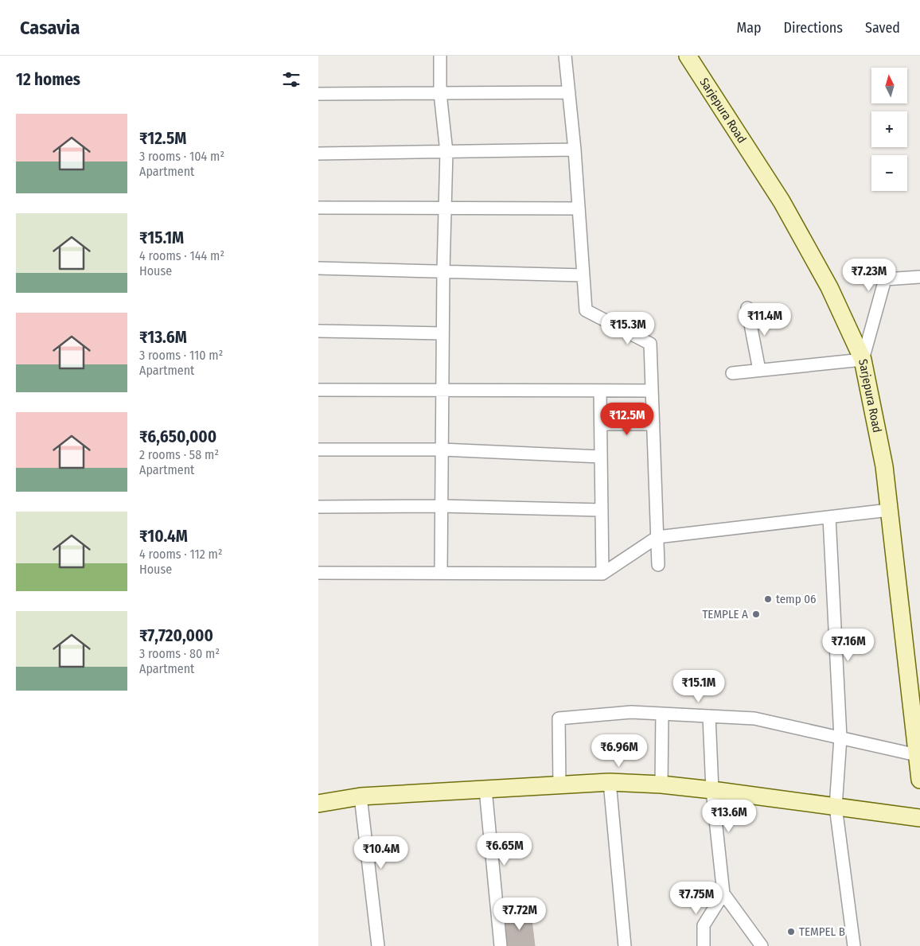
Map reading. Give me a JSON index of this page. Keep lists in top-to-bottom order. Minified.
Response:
{"streets":{"street":["Sarjepura Road"]},"places":["temp 06","TEMPLE A","TEMPEL B"],"north":"top","page":{"header":"Casavia","nav":["Map","Directions","Saved"],"heading":"12 homes","map_buttons":["+","−"],"list":[{"name":"₹12.5M","note":"3 rooms · 104 m² · Apartment"},{"name":"₹15.1M","note":"4 rooms · 144 m² · House"},{"name":"₹13.6M","note":"3 rooms · 110 m² · Apartment"},{"name":"₹6,650,000","note":"2 rooms · 58 m² · Apartment"},{"name":"₹10.4M","note":"4 rooms · 112 m² · House"},{"name":"₹7,720,000","note":"3 rooms · 80 m² · Apartment"}],"price":["₹7.23M","₹11.4M","₹15.3M","₹12.5M","₹7.16M","₹15.1M","₹6.96M","₹13.6M","₹6.65M","₹10.4M","₹7.75M","₹7.72M"]}}
